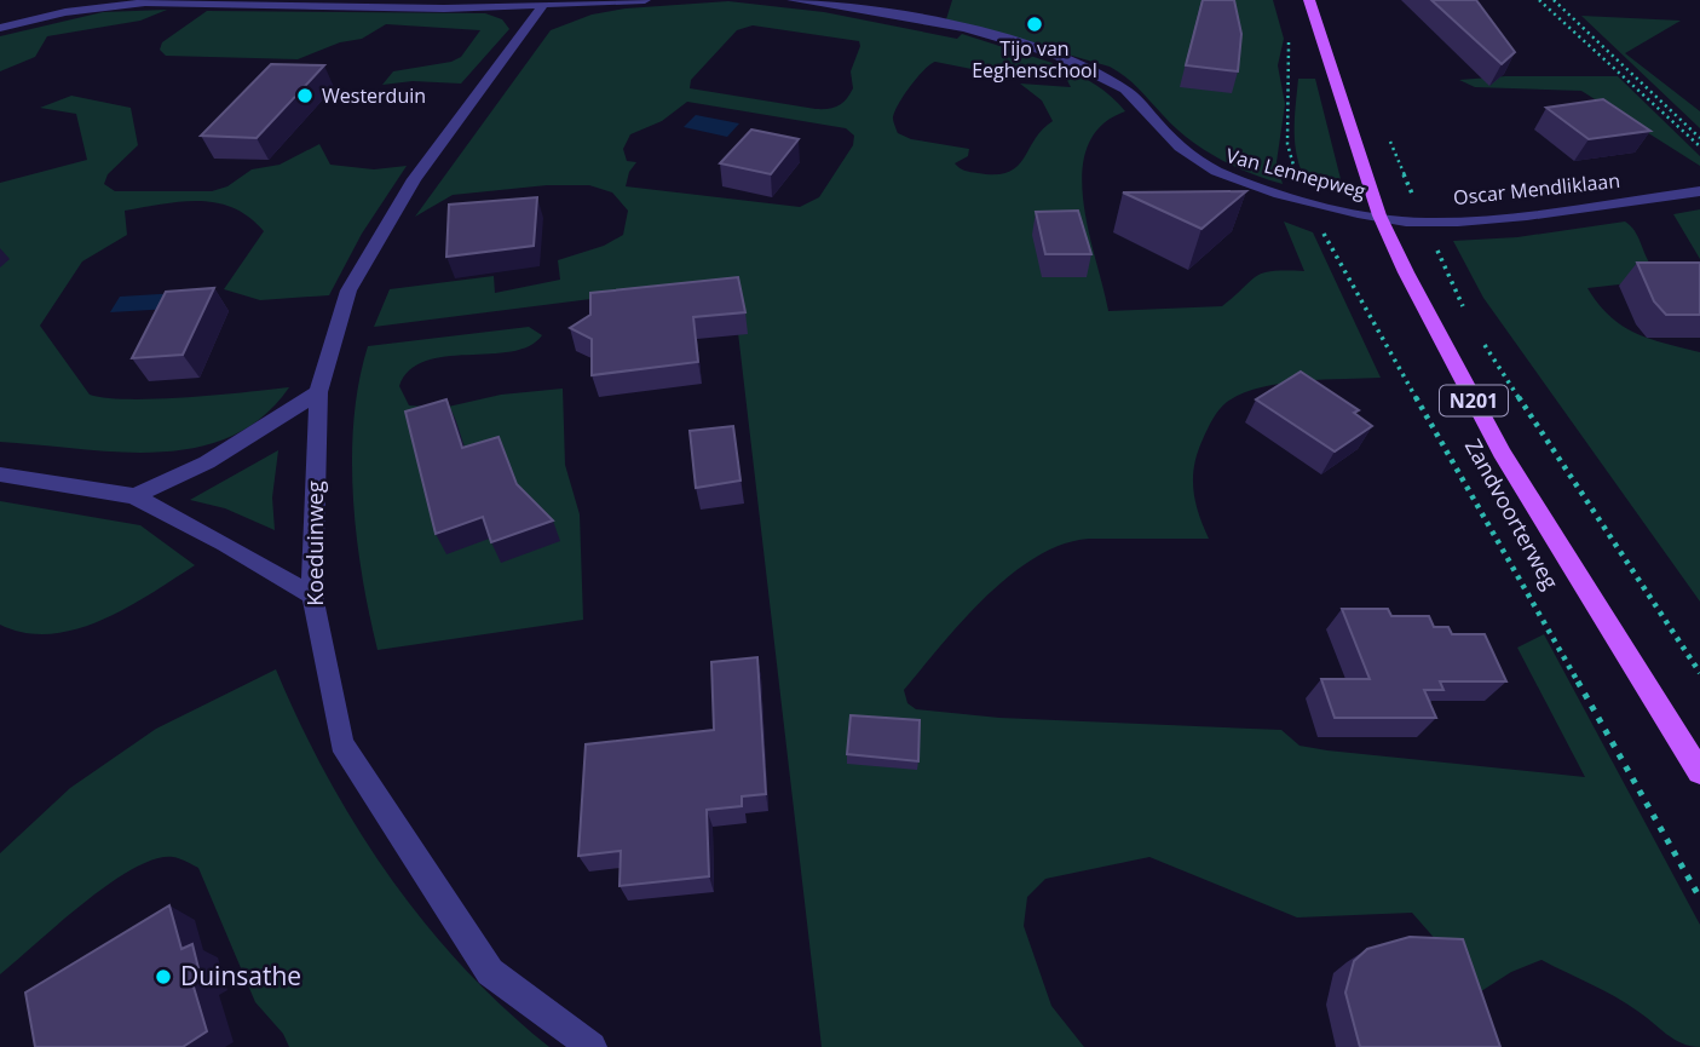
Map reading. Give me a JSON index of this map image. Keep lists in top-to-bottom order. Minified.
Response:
{"streets":{"main road":["N201","Zandvoorterweg"],"street":["Van Lennepweg","Oscar Mendliklaan","Koeduinweg"]},"crossings":[["Van Lennepweg","Oscar Mendliklaan"],["Van Lennepweg","Zandvoorterweg"],["Oscar Mendliklaan","Zandvoorterweg"]],"places":["Tijo van Eeghenschool","Westerduin","Duinsathe"]}
